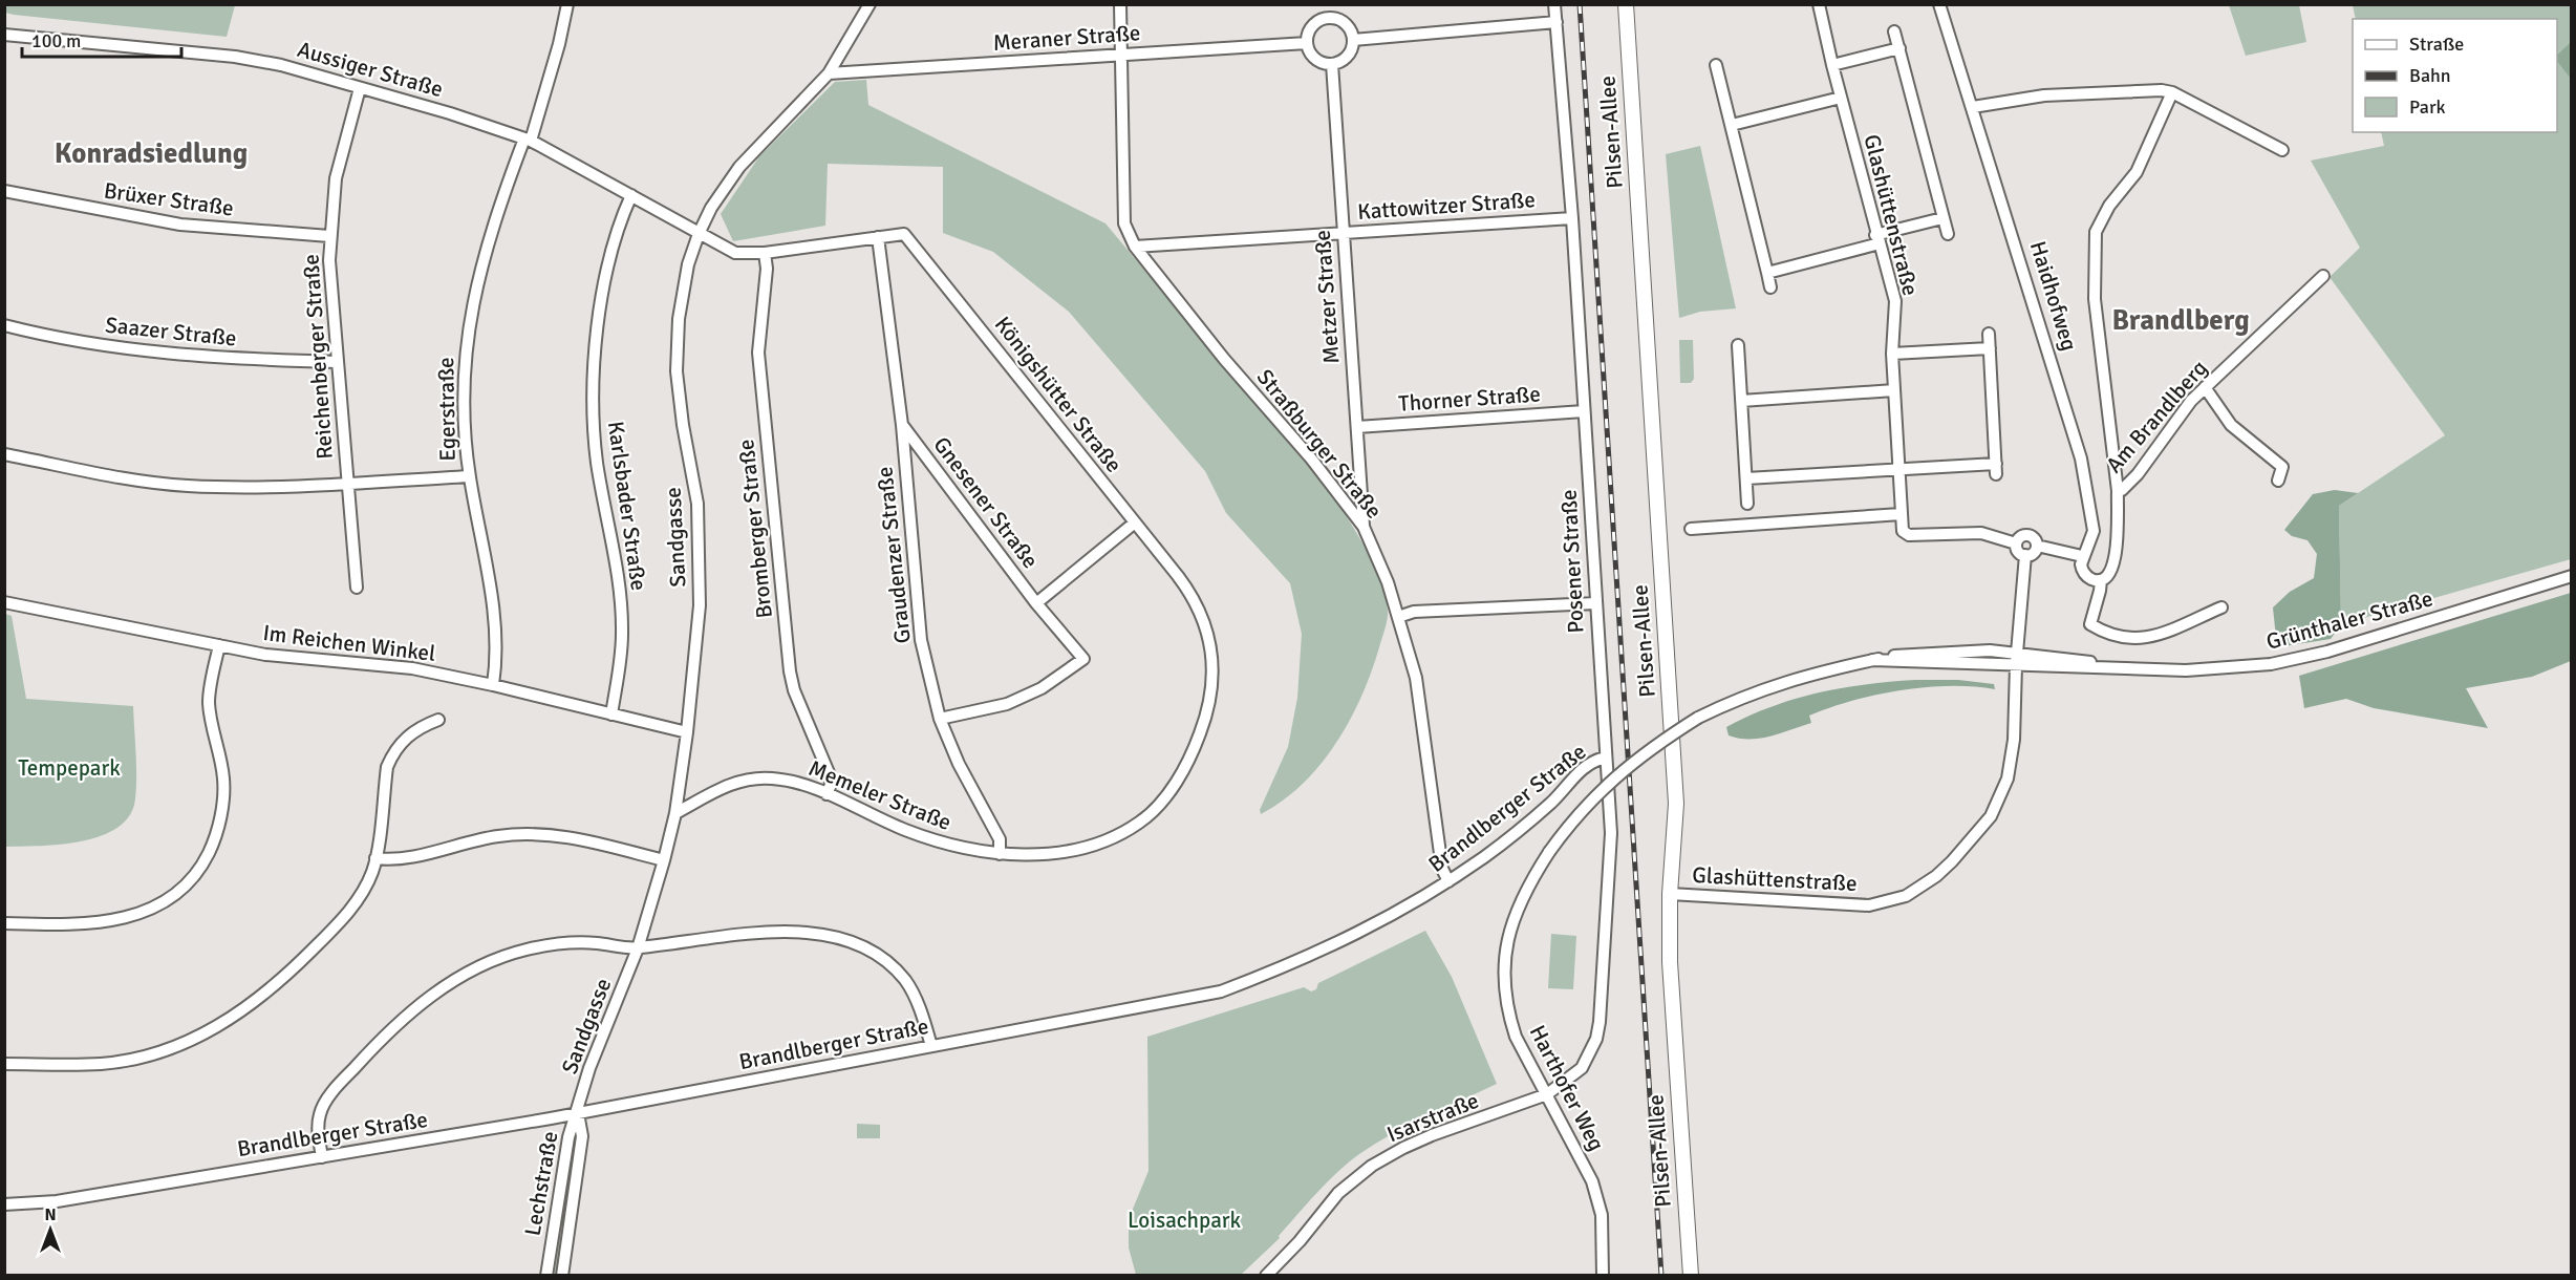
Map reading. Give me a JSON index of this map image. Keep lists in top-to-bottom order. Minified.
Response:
{"streets":{"main road":["Pilsen-Allee"],"street":["Meraner Straße","Aussiger Straße","Brüxer Straße","Kattowitzer Straße","Glashüttenstraße","Haidhofweg","Metzer Straße","Saazer Straße","Reichenberger Straße","Königshütter Straße","Thorner Straße","Egerstraße","Am Brandlberg","Straßburger Straße","Gnesener Straße","Karlsbader Straße","Bromberger Straße","Sandgasse","Graudenzer Straße","Posener Straße","Grünthaler Straße","Im Reichen Winkel","Memeler Straße","Brandlberger Straße","Harthofer Weg","Isarstraße","Lechstraße"]},"crossings":[["Meraner Straße","Metzer Straße"],["Meraner Straße","Straßburger Straße"],["Meraner Straße","Sandgasse"],["Aussiger Straße","Reichenberger Straße"],["Aussiger Straße","Königshütter Straße"],["Aussiger Straße","Egerstraße"],["Aussiger Straße","Karlsbader Straße"],["Aussiger Straße","Bromberger Straße"],["Aussiger Straße","Sandgasse"],["Aussiger Straße","Graudenzer Straße"],["Pilsen-Allee","Glashüttenstraße"],["Brüxer Straße","Reichenberger Straße"],["Kattowitzer Straße","Metzer Straße"],["Kattowitzer Straße","Straßburger Straße"],["Kattowitzer Straße","Posener Straße"],["Glashüttenstraße","Grünthaler Straße"],["Metzer Straße","Thorner Straße"],["Metzer Straße","Straßburger Straße"],["Saazer Straße","Reichenberger Straße"],["Königshütter Straße","Memeler Straße"],["Thorner Straße","Posener Straße"],["Egerstraße","Im Reichen Winkel"],["Straßburger Straße","Brandlberger Straße"],["Gnesener Straße","Graudenzer Straße"],["Karlsbader Straße","Im Reichen Winkel"],["Bromberger Straße","Memeler Straße"],["Sandgasse","Im Reichen Winkel"],["Sandgasse","Memeler Straße"],["Sandgasse","Brandlberger Straße"],["Sandgasse","Lechstraße"],["Graudenzer Straße","Memeler Straße"],["Posener Straße","Brandlberger Straße"],["Posener Straße","Harthofer Weg"],["Posener Straße","Isarstraße"],["Grünthaler Straße","Harthofer Weg"],["Brandlberger Straße","Lechstraße"],["Harthofer Weg","Isarstraße"]],"districts":["Konradsiedlung","Brandlberg"],"parks":["Tempepark","Loisachpark"],"legend":["Straße","Bahn","Park"],"scale_bar":"100 m","north":"top"}
